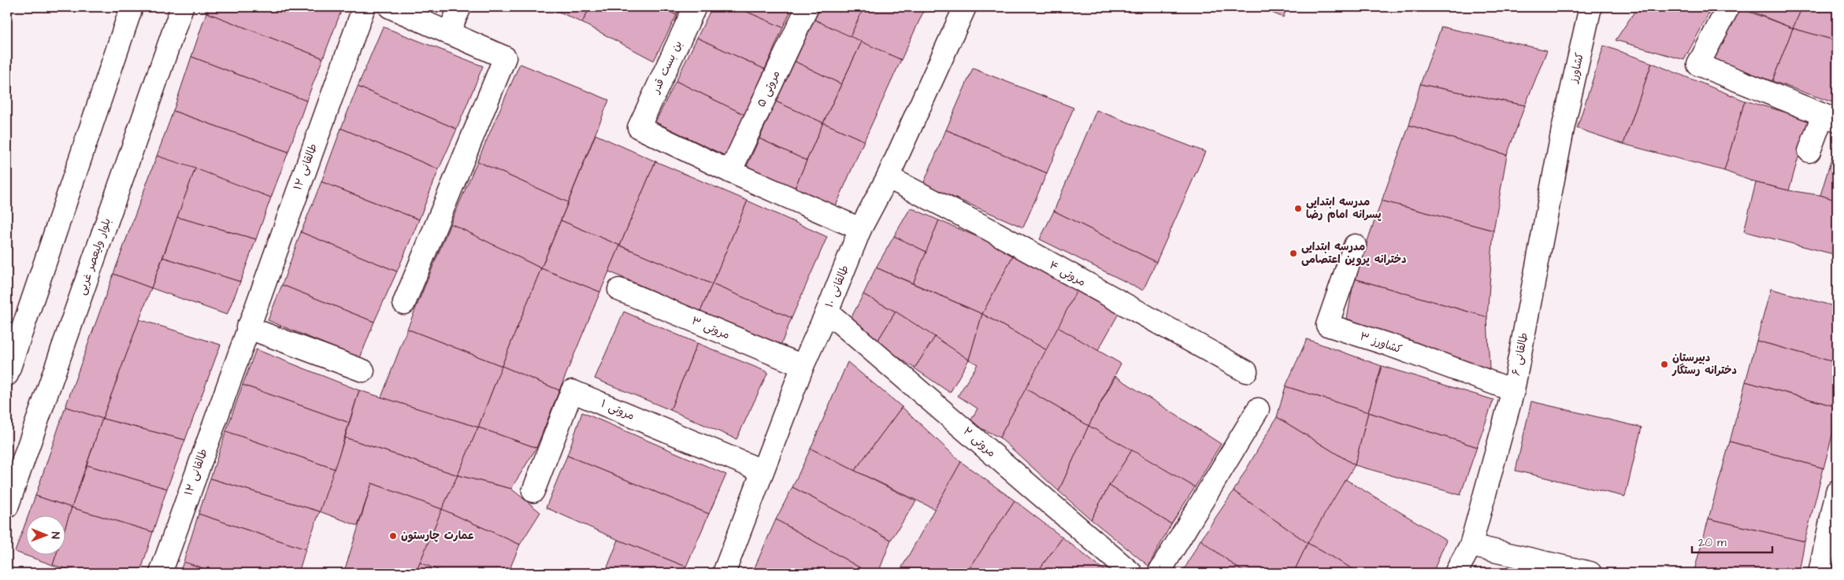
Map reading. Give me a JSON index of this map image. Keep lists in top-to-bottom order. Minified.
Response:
{"streets":{"street":["بن بست قدر","کشاورز","مروتی ۵","طالقانی ۱۲","بلوار ولیعصر غربی","مروتی ۴","طالقانی ۱۰","مروتی ۳","کشاورز ۳","طالقانی ۶","مروتی ۱","مروتی ۲"]},"crossings":[["بن بست قدر","مروتی ۵"],["کشاورز","طالقانی ۶"],["مروتی ۴","طالقانی ۱۰"],["طالقانی ۱۰","مروتی ۳"],["طالقانی ۱۰","مروتی ۱"],["طالقانی ۱۰","مروتی ۲"],["کشاورز ۳","طالقانی ۶"]],"places":["مدرسه ابتدایی پسرانه امام رضا","مدرسه ابتدایی دخترانه پروین اعتصامی","دبیرستان دخترانه رستگار","عمارت چارستون"],"scale_bar":"20 m","north":"right"}
